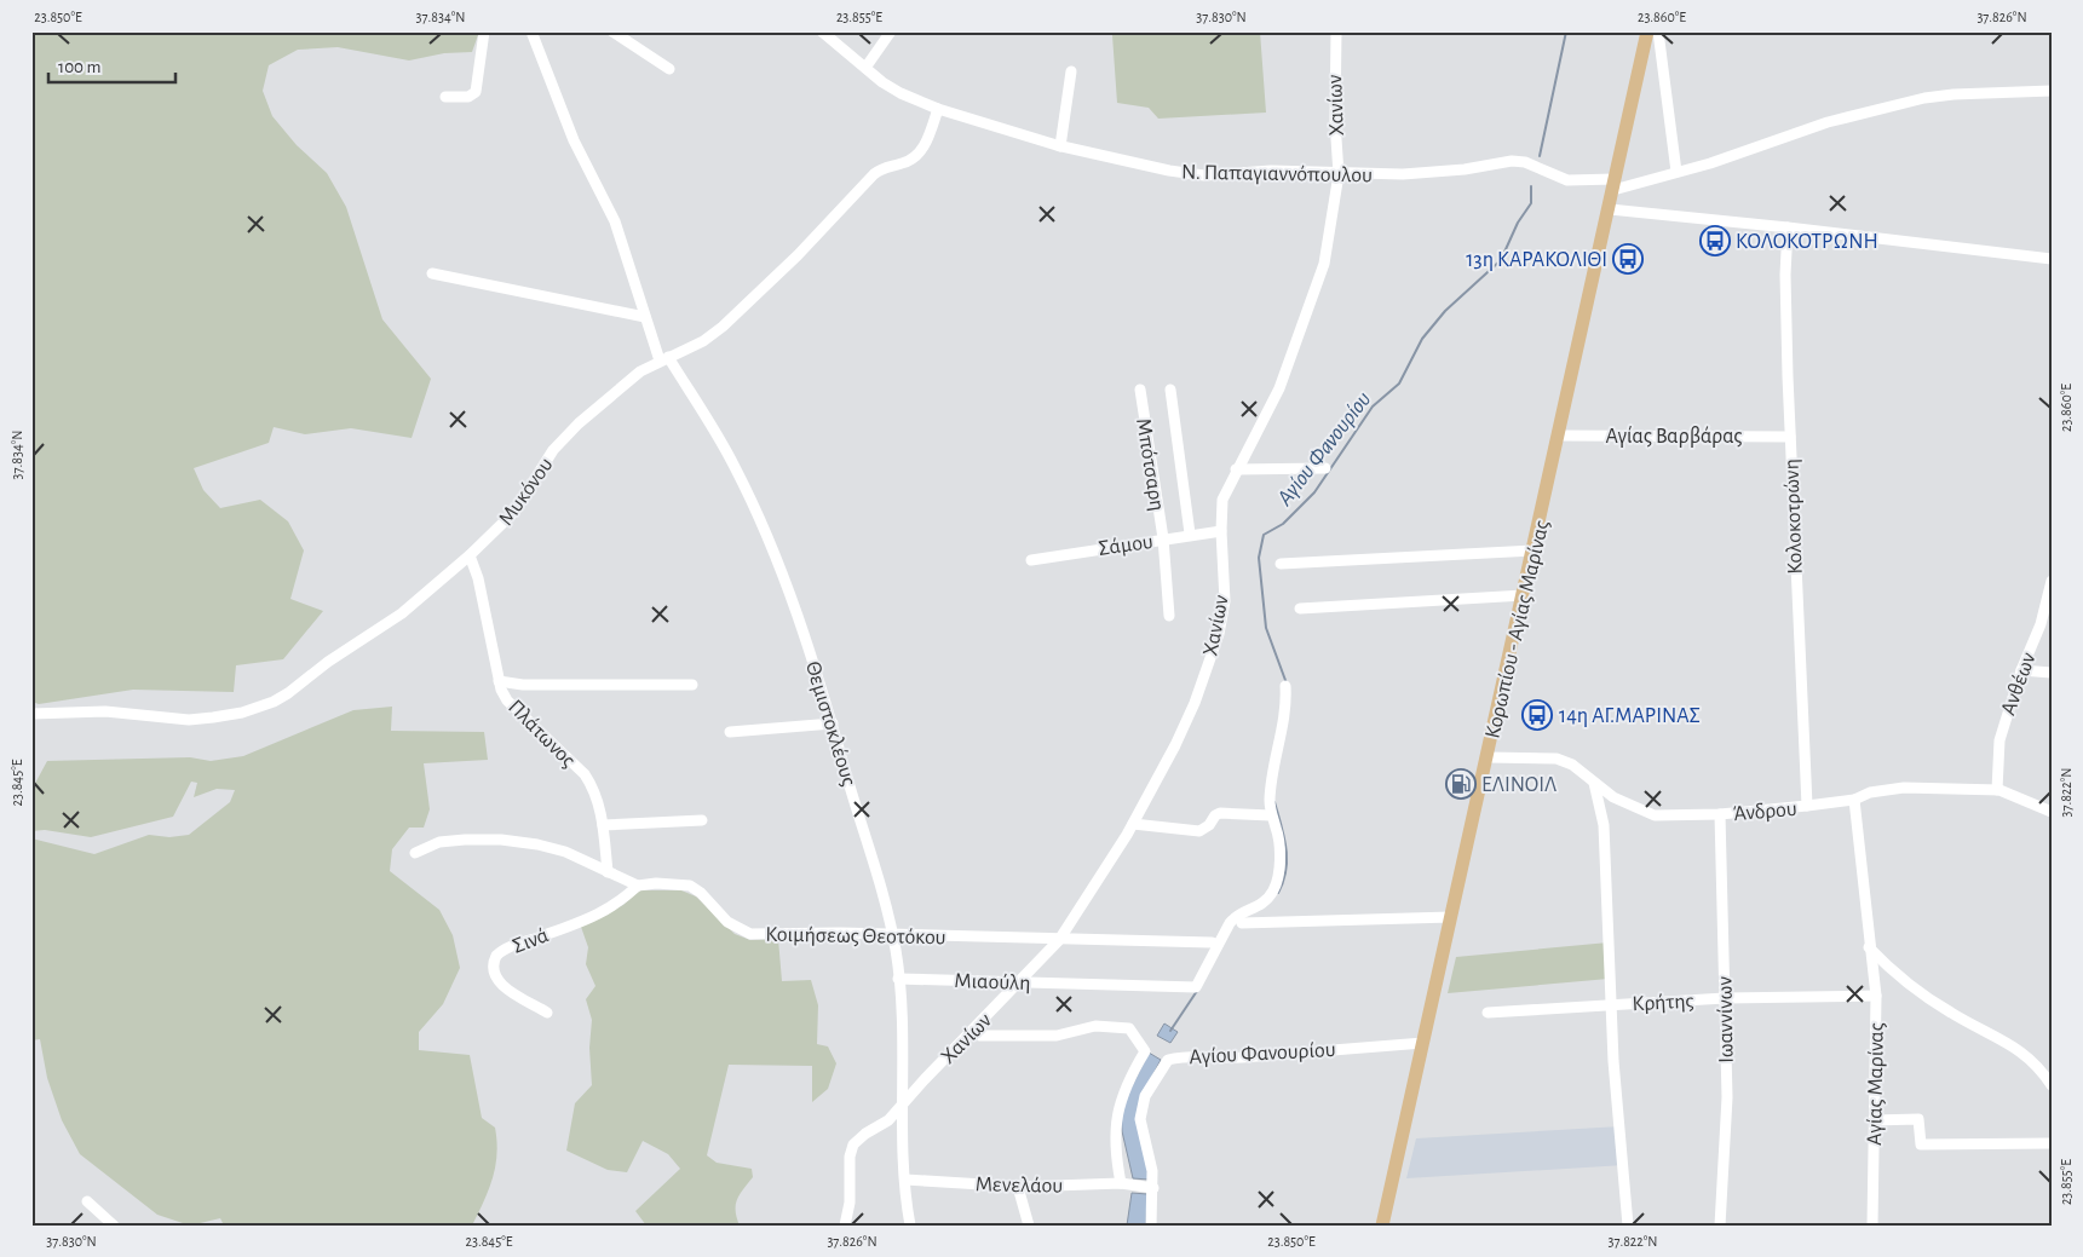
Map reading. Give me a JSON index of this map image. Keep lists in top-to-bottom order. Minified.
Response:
{"streets":{"main road":["Κορωπίου - Αγίας Μαρίνας"],"street":["Χανίων","Ν. Παπαγιαννόπουλου","Αγίας Βαρβάρας","Μπότσαρη","Μυκόνου","Κολοκοτρώνη","Σάμου","Ανθέων","Θεμιστοκλέους","Πλάτωνος","Άνδρου","Κοιμήσεως Θεοτόκου","Σινά","Μιαούλη","Κρήτης","Ιωαννίνων","Αγίου Φανουρίου","Αγίας Μαρίνας","Μενελάου"]},"crossings":[["Χανίων","Ν. Παπαγιαννόπουλου"],["Χανίων","Σάμου"],["Χανίων","Θεμιστοκλέους"],["Χανίων","Κοιμήσεως Θεοτόκου"],["Χανίων","Μιαούλη"],["Ν. Παπαγιαννόπουλου","Μυκόνου"],["Ν. Παπαγιαννόπουλου","Κορωπίου - Αγίας Μαρίνας"],["Αγίας Βαρβάρας","Κολοκοτρώνη"],["Αγίας Βαρβάρας","Κορωπίου - Αγίας Μαρίνας"],["Μπότσαρη","Σάμου"],["Μυκόνου","Θεμιστοκλέους"],["Μυκόνου","Πλάτωνος"],["Κολοκοτρώνη","Άνδρου"],["Κορωπίου - Αγίας Μαρίνας","Άνδρου"],["Κορωπίου - Αγίας Μαρίνας","Αγίου Φανουρίου"],["Ανθέων","Άνδρου"],["Θεμιστοκλέους","Κοιμήσεως Θεοτόκου"],["Θεμιστοκλέους","Μιαούλη"],["Θεμιστοκλέους","Μενελάου"],["Πλάτωνος","Κοιμήσεως Θεοτόκου"],["Άνδρου","Ιωαννίνων"],["Άνδρου","Αγίας Μαρίνας"],["Κοιμήσεως Θεοτόκου","Σινά"],["Κοιμήσεως Θεοτόκου","Μιαούλη"],["Κρήτης","Ιωαννίνων"],["Κρήτης","Αγίας Μαρίνας"],["Αγίου Φανουρίου","Μενελάου"]],"water":["Αγίου Φανουρίου"],"places":{"bus stop":["ΚΟΛΟΚΟΤΡΩΝΗ","13η ΚΑΡΑΚΟΛΙΘΙ","14η ΑΓ.ΜΑΡΙΝΑΣ"],"fuel station":["ΕΛΙΝΟΙΛ"]},"scale_bar":"100 m","coordinates":["23.850°E","37.834°N","23.855°E","37.830°N","23.860°E","37.826°N","23.845°E","37.822°N"]}
